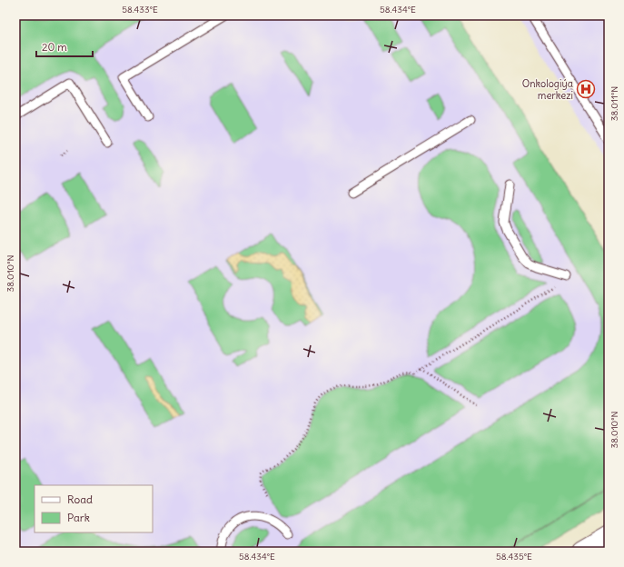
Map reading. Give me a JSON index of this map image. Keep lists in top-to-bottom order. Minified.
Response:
{"places":{"hospital":["Onkologiýa merkezi"]},"legend":["Road","Park"],"scale_bar":"20 m","coordinates":["58.433°E","58.434°E","38.011°N","38.010°N","58.435°E"]}
